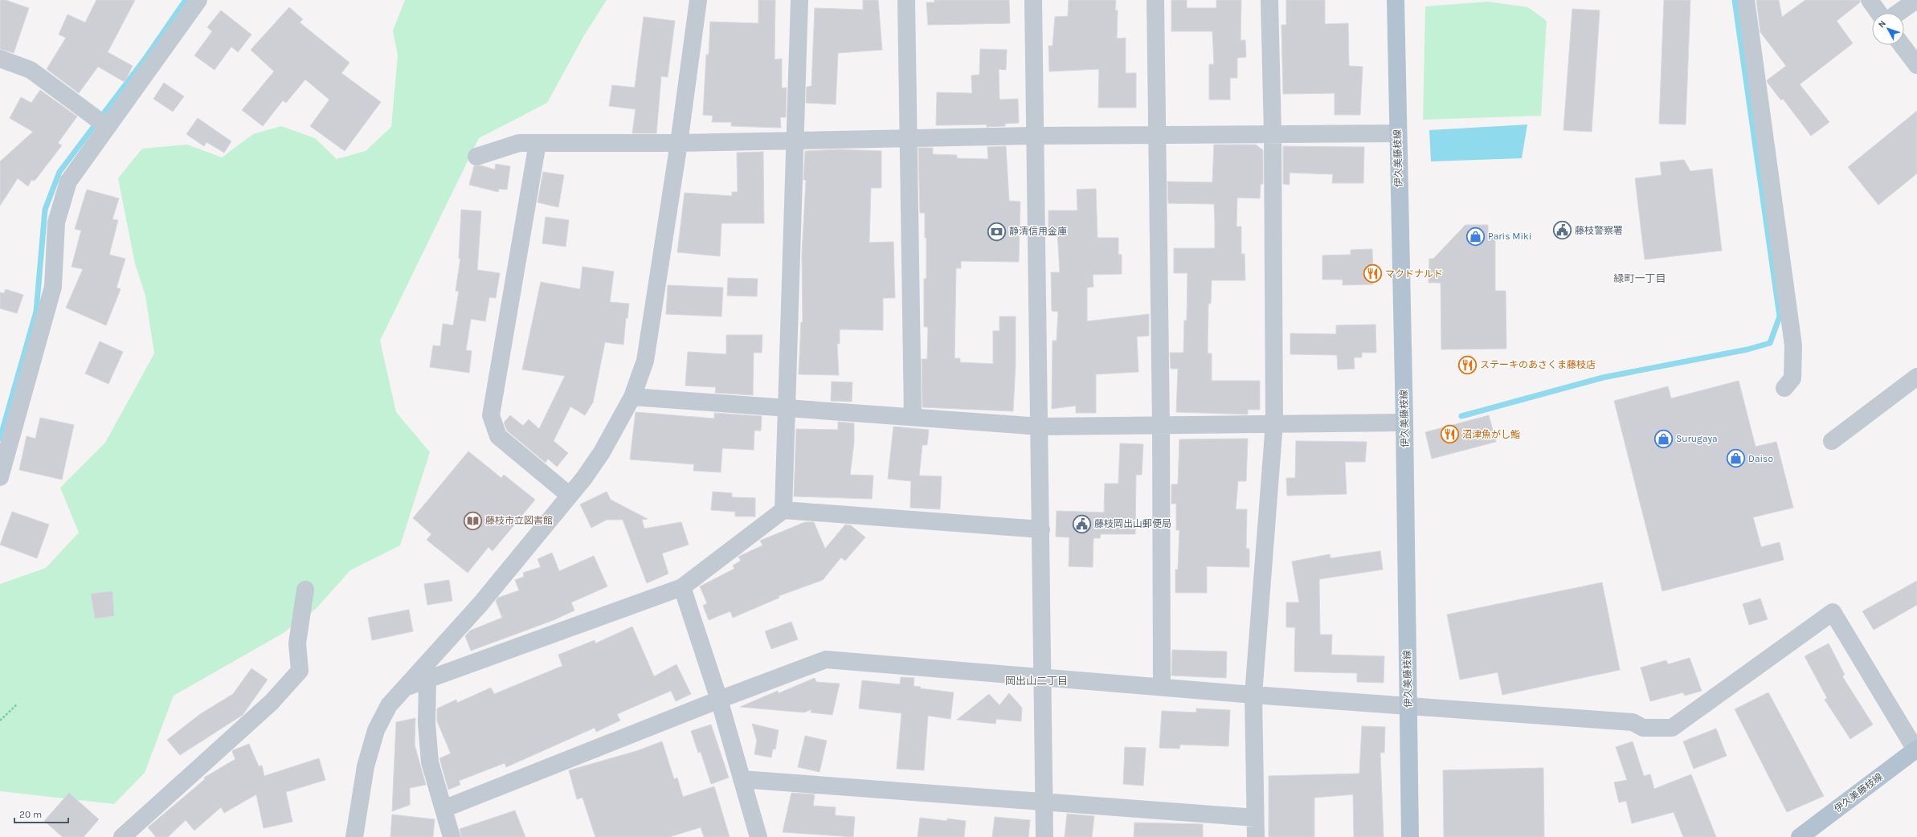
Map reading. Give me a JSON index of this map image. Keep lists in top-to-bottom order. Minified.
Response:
{"streets":{"main road":["伊久美藤枝線"]},"districts":["緑町一丁目","岡出山二丁目"],"places":{"public building":["藤枝警察署","藤枝岡出山郵便局"],"bank":["静清信用金庫"],"shop":["Paris Miki","Surugaya","Daiso"],"restaurant":["マクドナルド","ステーキのあさくま藤枝店","沼津魚がし鮨"],"library":["藤枝市立図書館"]},"scale_bar":"20 m","north":"top left"}
